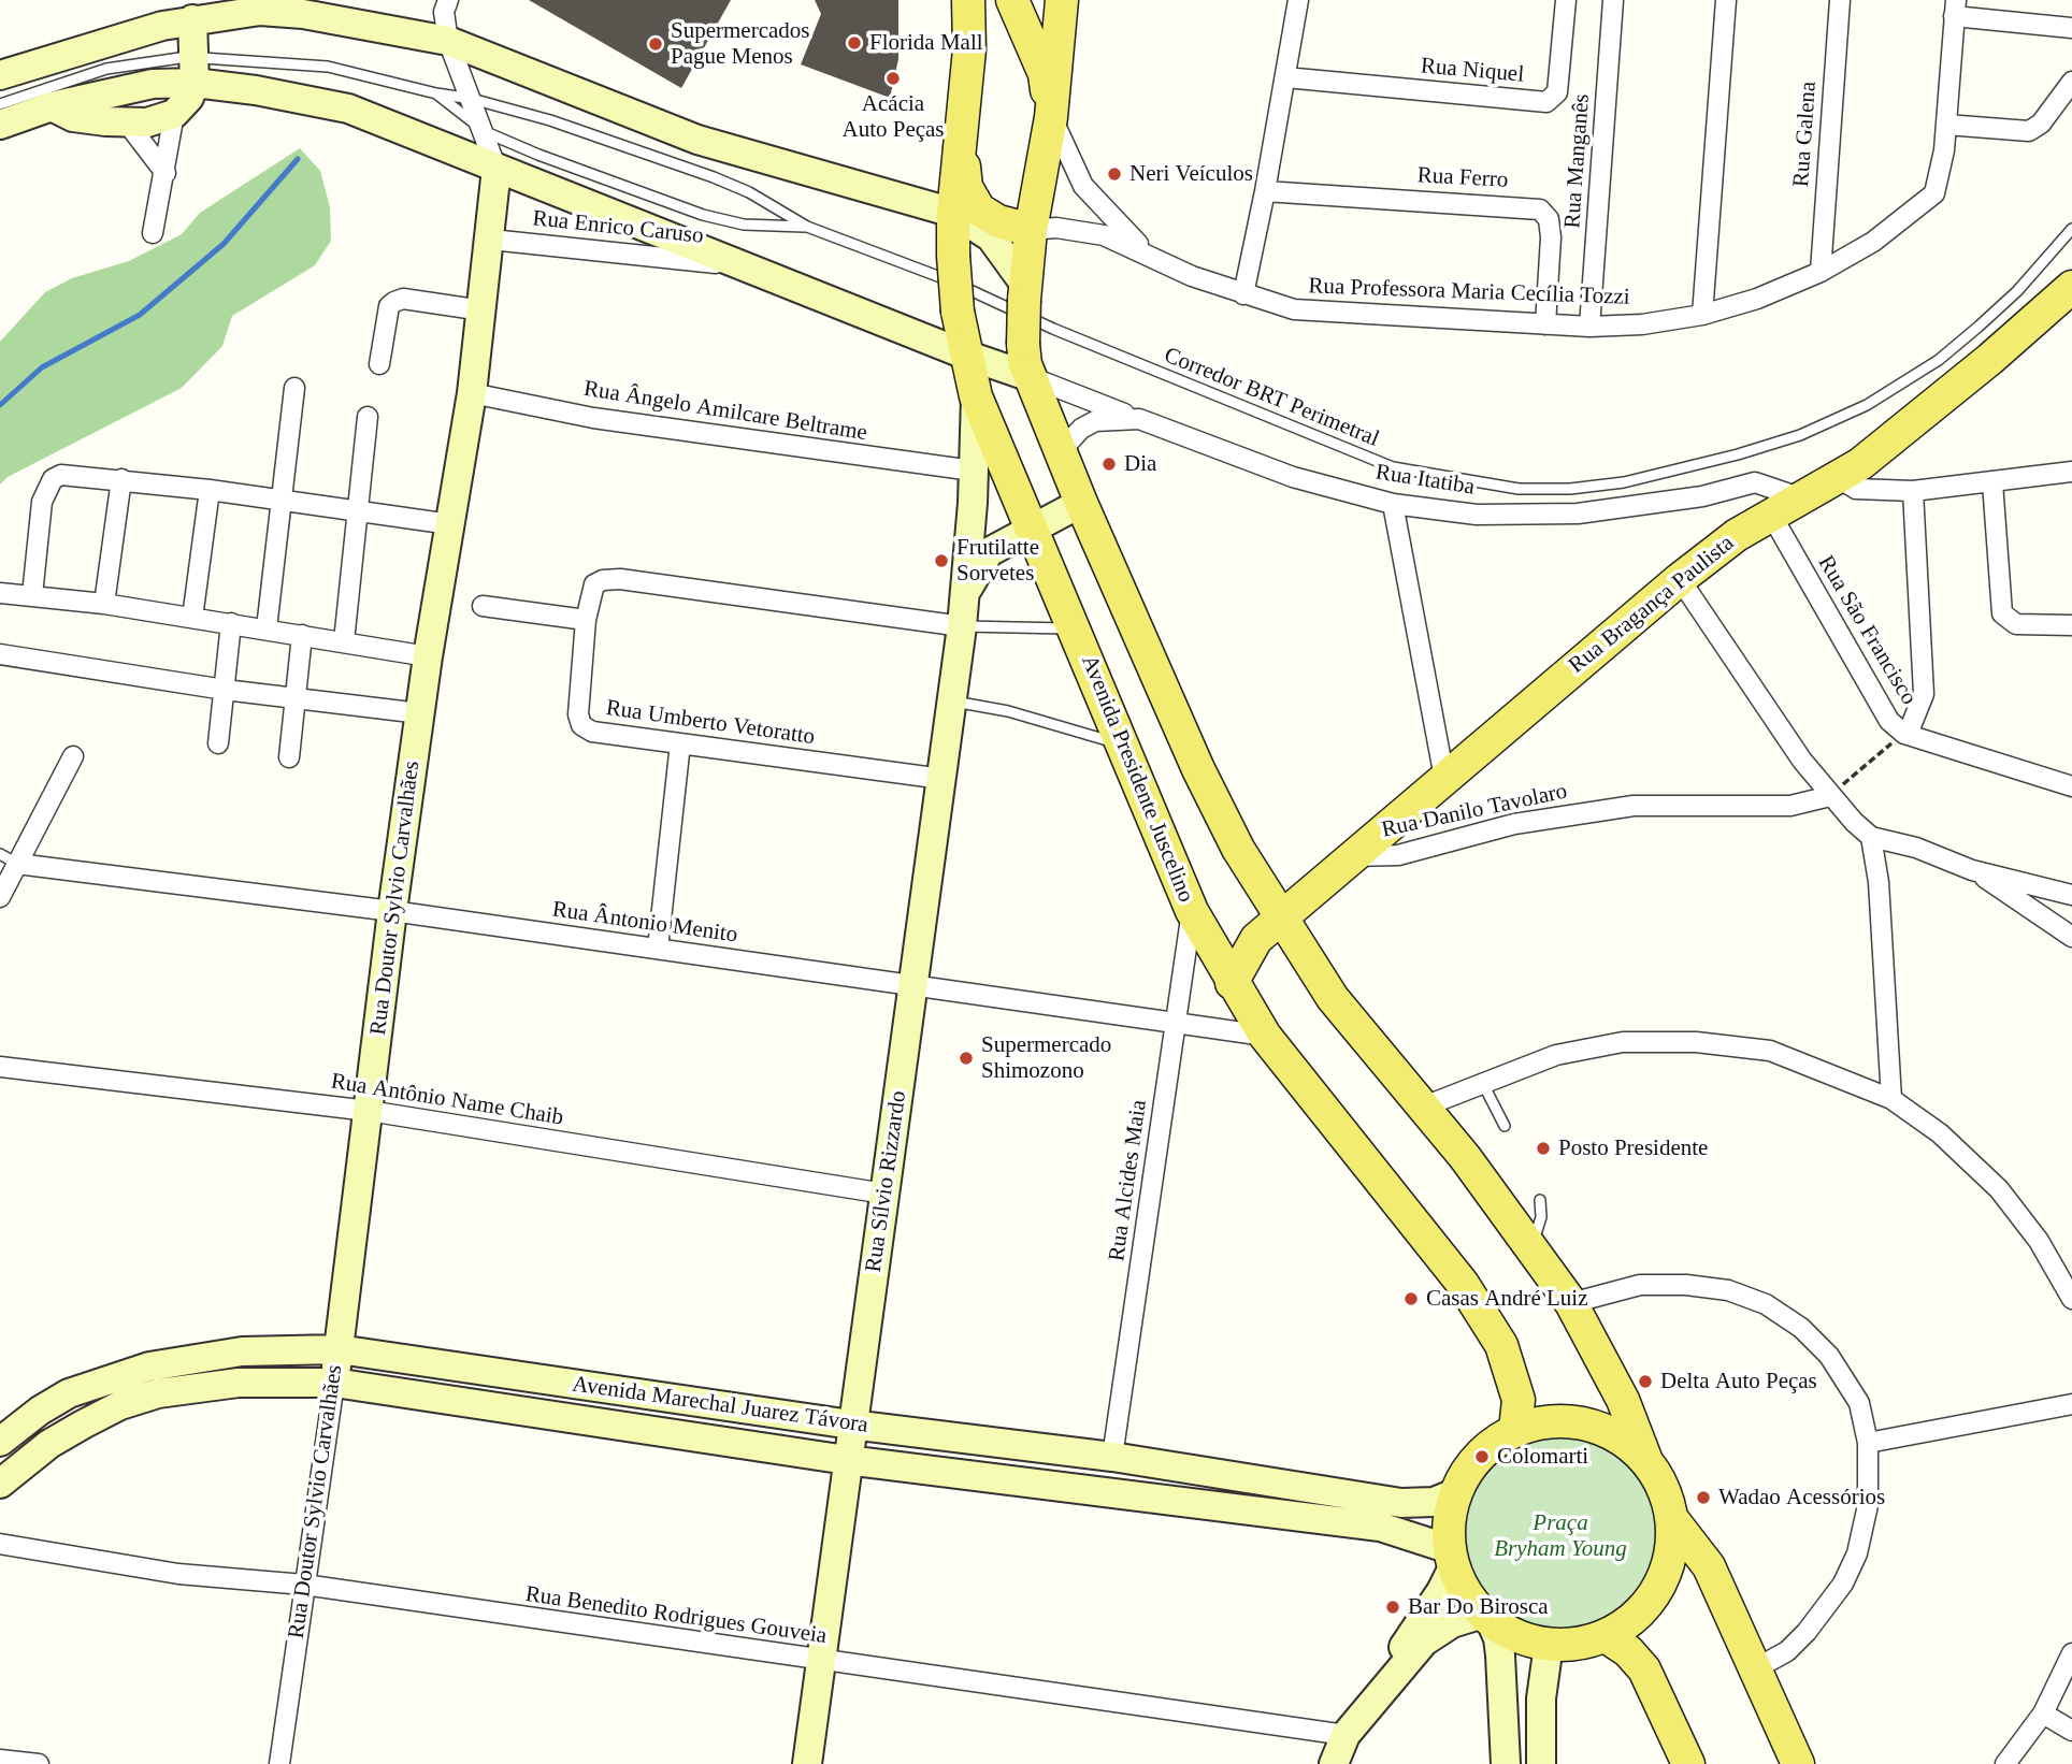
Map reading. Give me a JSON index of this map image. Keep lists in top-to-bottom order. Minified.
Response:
{"streets":{"main road":["Rua Bragança Paulista","Avenida Presidente Juscelino"],"street":["Rua Niquel","Rua Galena","Rua Manganês","Rua Ferro","Rua Enrico Caruso","Rua Professora Maria Cecília Tozzi","Rua Ângelo Amilcare Beltrame","Rua Itatiba","Rua São Francisco","Rua Umberto Vetoratto","Rua Danilo Tavolaro","Rua Doutor Sylvio Carvalhães","Rua Ântonio Menito","Rua Antônio Name Chaib","Rua Alcides Maia","Rua Sílvio Rizzardo","Avenida Marechal Juarez Távora","Rua Benedito Rodrigues Gouveia"],"lane":["Corredor BRT Perimetral"]},"crossings":[["Rua Galena","Rua Professora Maria Cecília Tozzi"],["Rua Manganês","Rua Professora Maria Cecília Tozzi"],["Rua Ferro","Rua Professora Maria Cecília Tozzi"],["Rua Enrico Caruso","Rua Doutor Sylvio Carvalhães"],["Corredor BRT Perimetral","Rua Doutor Sylvio Carvalhães"],["Rua Ângelo Amilcare Beltrame","Rua Doutor Sylvio Carvalhães"],["Rua Ângelo Amilcare Beltrame","Rua Sílvio Rizzardo"],["Rua Itatiba","Rua Bragança Paulista"],["Rua Bragança Paulista","Rua São Francisco"],["Rua Bragança Paulista","Avenida Presidente Juscelino"],["Rua Bragança Paulista","Rua Danilo Tavolaro"],["Rua Umberto Vetoratto","Rua Sílvio Rizzardo"],["Avenida Presidente Juscelino","Rua Ântonio Menito"],["Avenida Presidente Juscelino","Rua Alcides Maia"],["Avenida Presidente Juscelino","Rua Sílvio Rizzardo"],["Avenida Presidente Juscelino","Avenida Marechal Juarez Távora"],["Rua Doutor Sylvio Carvalhães","Rua Ântonio Menito"],["Rua Doutor Sylvio Carvalhães","Rua Antônio Name Chaib"],["Rua Doutor Sylvio Carvalhães","Avenida Marechal Juarez Távora"],["Rua Doutor Sylvio Carvalhães","Rua Benedito Rodrigues Gouveia"],["Rua Ântonio Menito","Rua Alcides Maia"],["Rua Ântonio Menito","Rua Sílvio Rizzardo"],["Rua Antônio Name Chaib","Rua Sílvio Rizzardo"],["Rua Alcides Maia","Avenida Marechal Juarez Távora"],["Rua Sílvio Rizzardo","Avenida Marechal Juarez Távora"],["Rua Sílvio Rizzardo","Rua Benedito Rodrigues Gouveia"]],"parks":["Praça Bryham Young"],"places":["Florida Mall","Supermercados Pague Menos","Acácia Auto Peças","Neri Veículos","Dia","Frutilatte Sorvetes","Supermercado Shimozono","Posto Presidente","Casas André Luiz","Delta Auto Peças","Colomarti","Wadao Acessórios","Bar Do Birosca"]}
